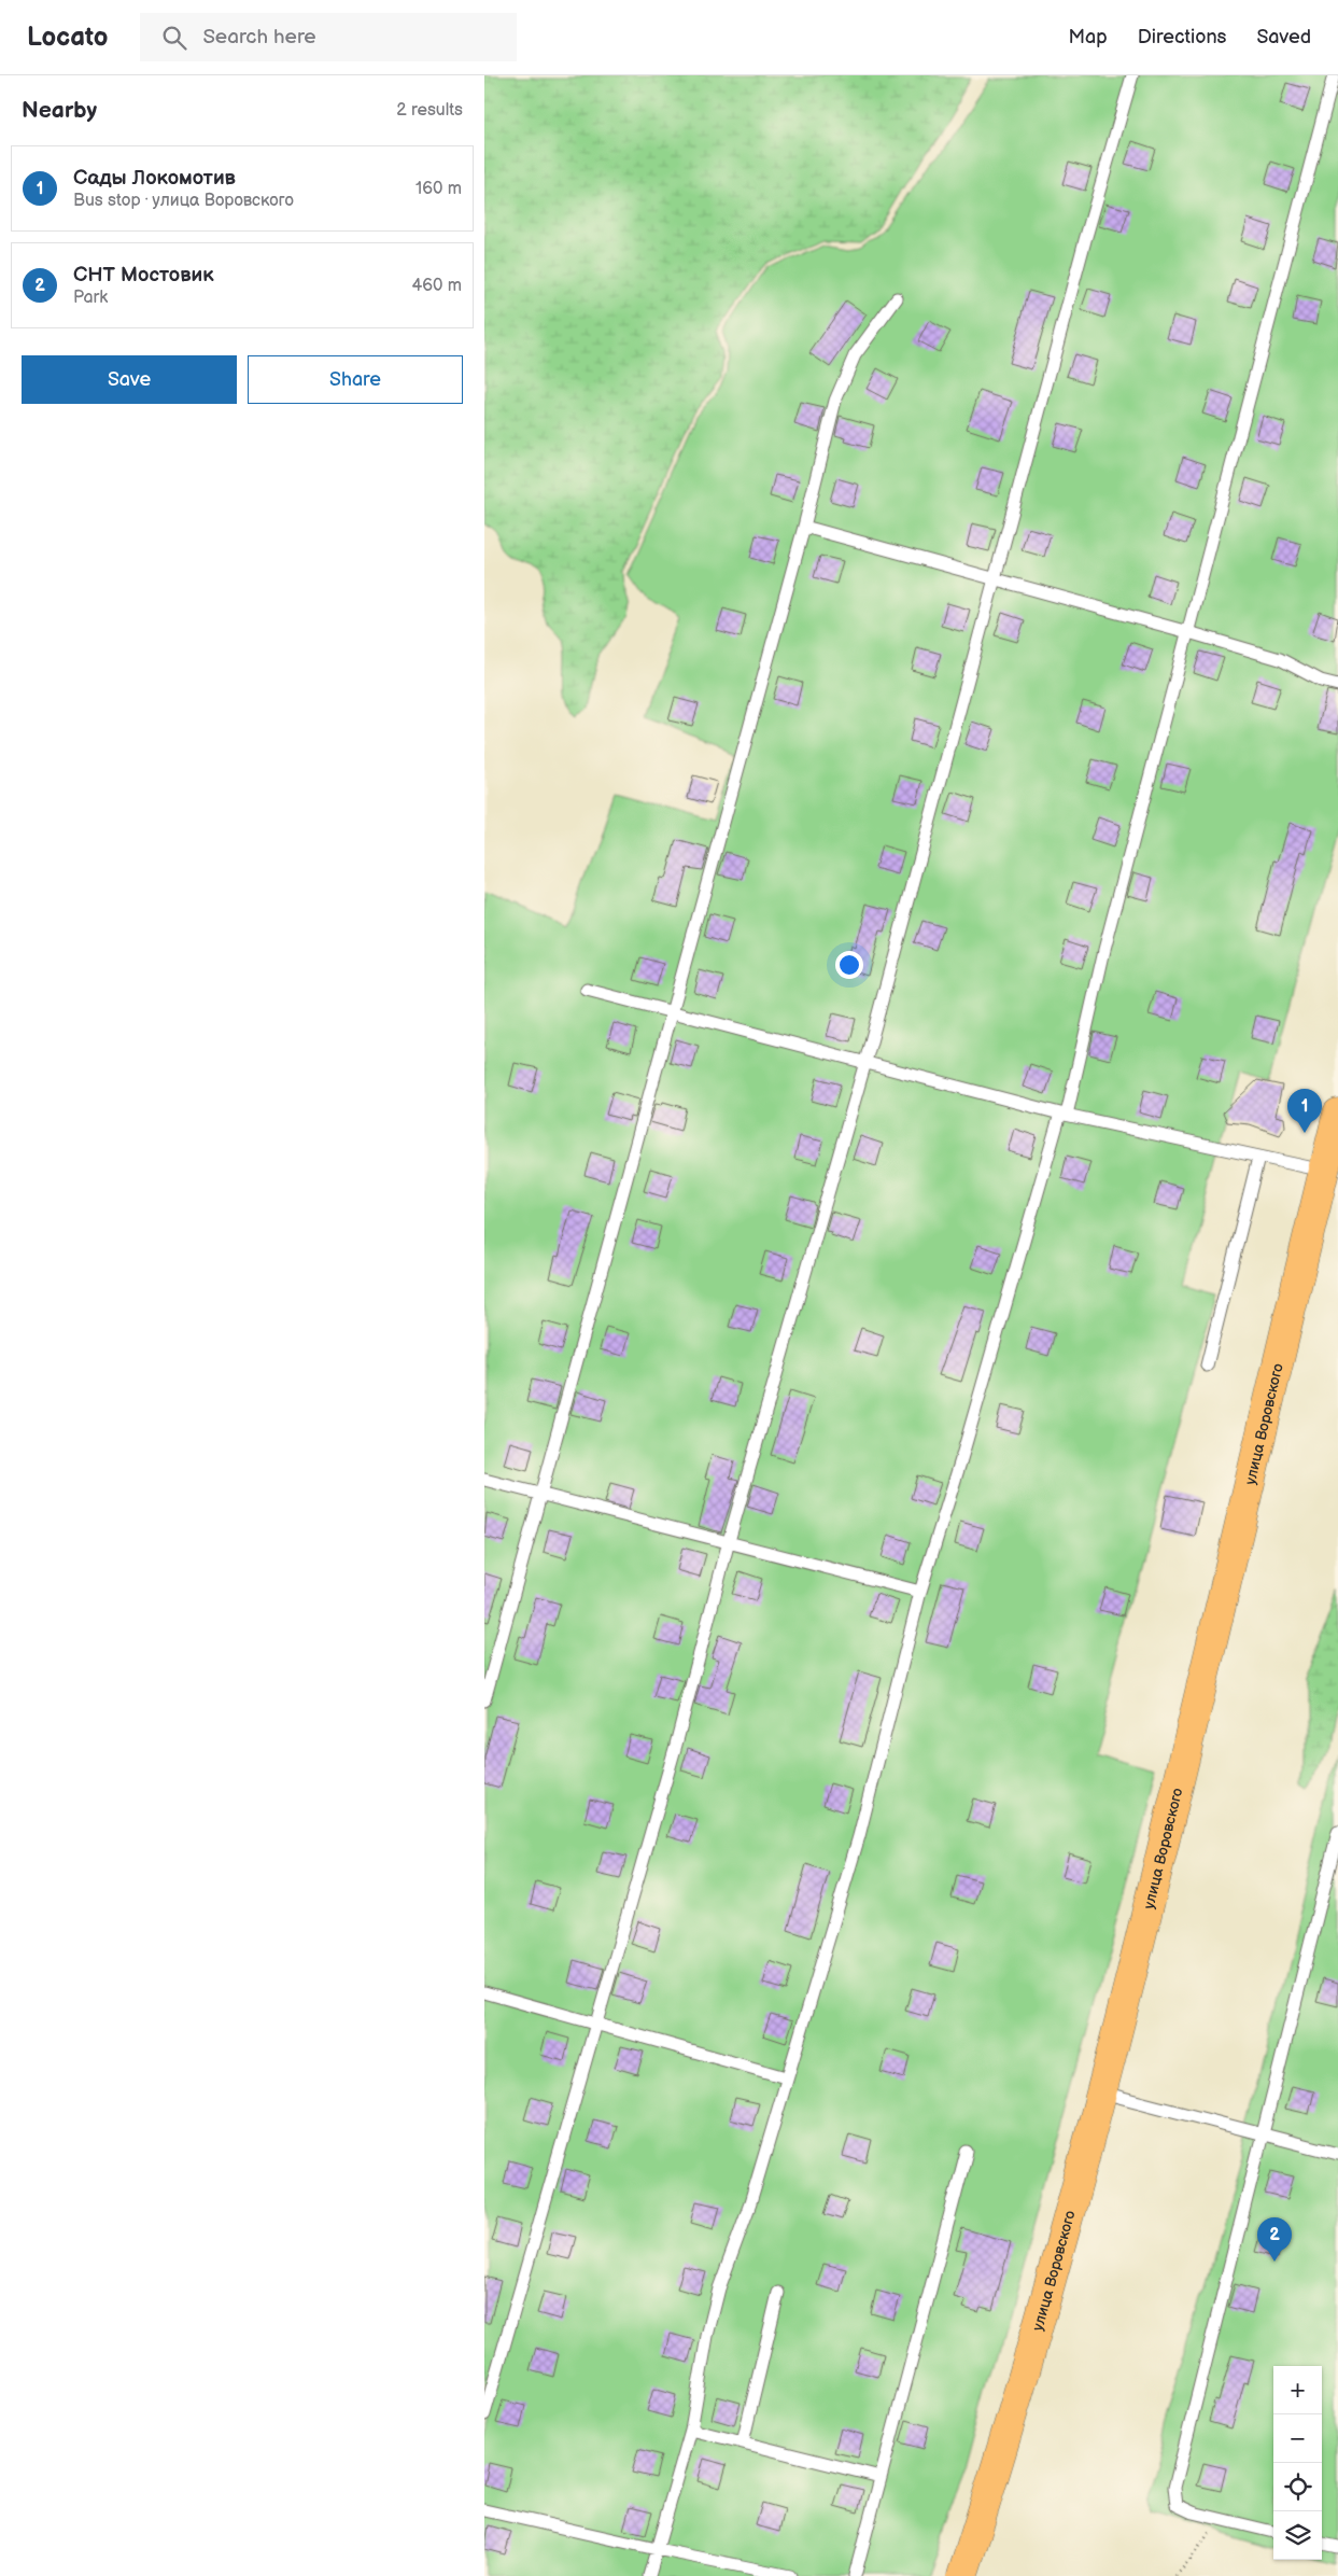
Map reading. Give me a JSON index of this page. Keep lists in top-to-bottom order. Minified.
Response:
{"streets":{"main road":["улица Воровского"]},"page":{"header":"Locato","search":"Search here","nav":["Map","Directions","Saved"],"heading":["Nearby","2 results"],"list":[{"mark":"1","name":"Сады Локомотив","note":"Bus stop · улица Воровского","value":"160 m"},{"mark":"2","name":"СНТ Мостовик","note":"Park","value":"460 m"}],"buttons":["Save","Share"],"pins":["1","2"],"map_buttons":["+","−"]}}
